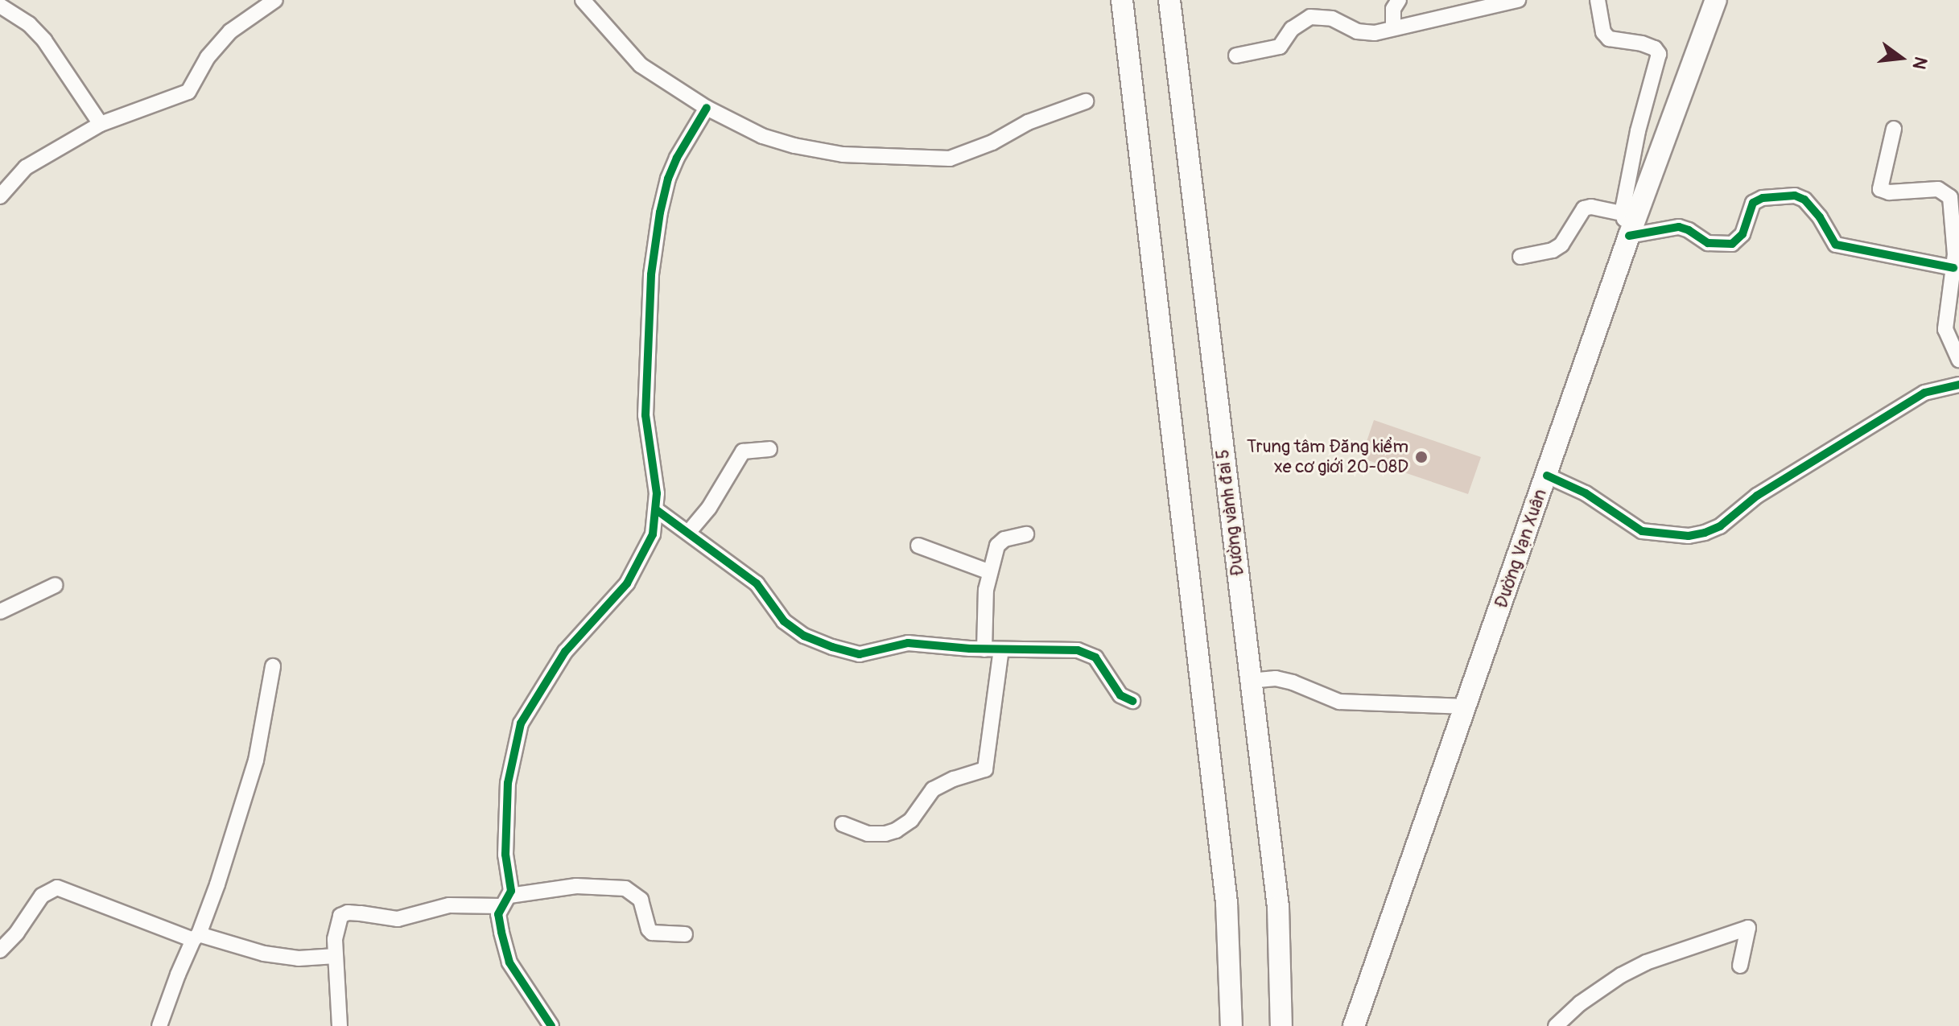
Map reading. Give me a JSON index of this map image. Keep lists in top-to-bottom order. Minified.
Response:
{"streets":{"main road":["Đường vành đai 5","Đường Vạn Xuân"]},"places":["Trung tâm Đăng kiểm xe cơ giới 20-08D"],"north":"right"}
